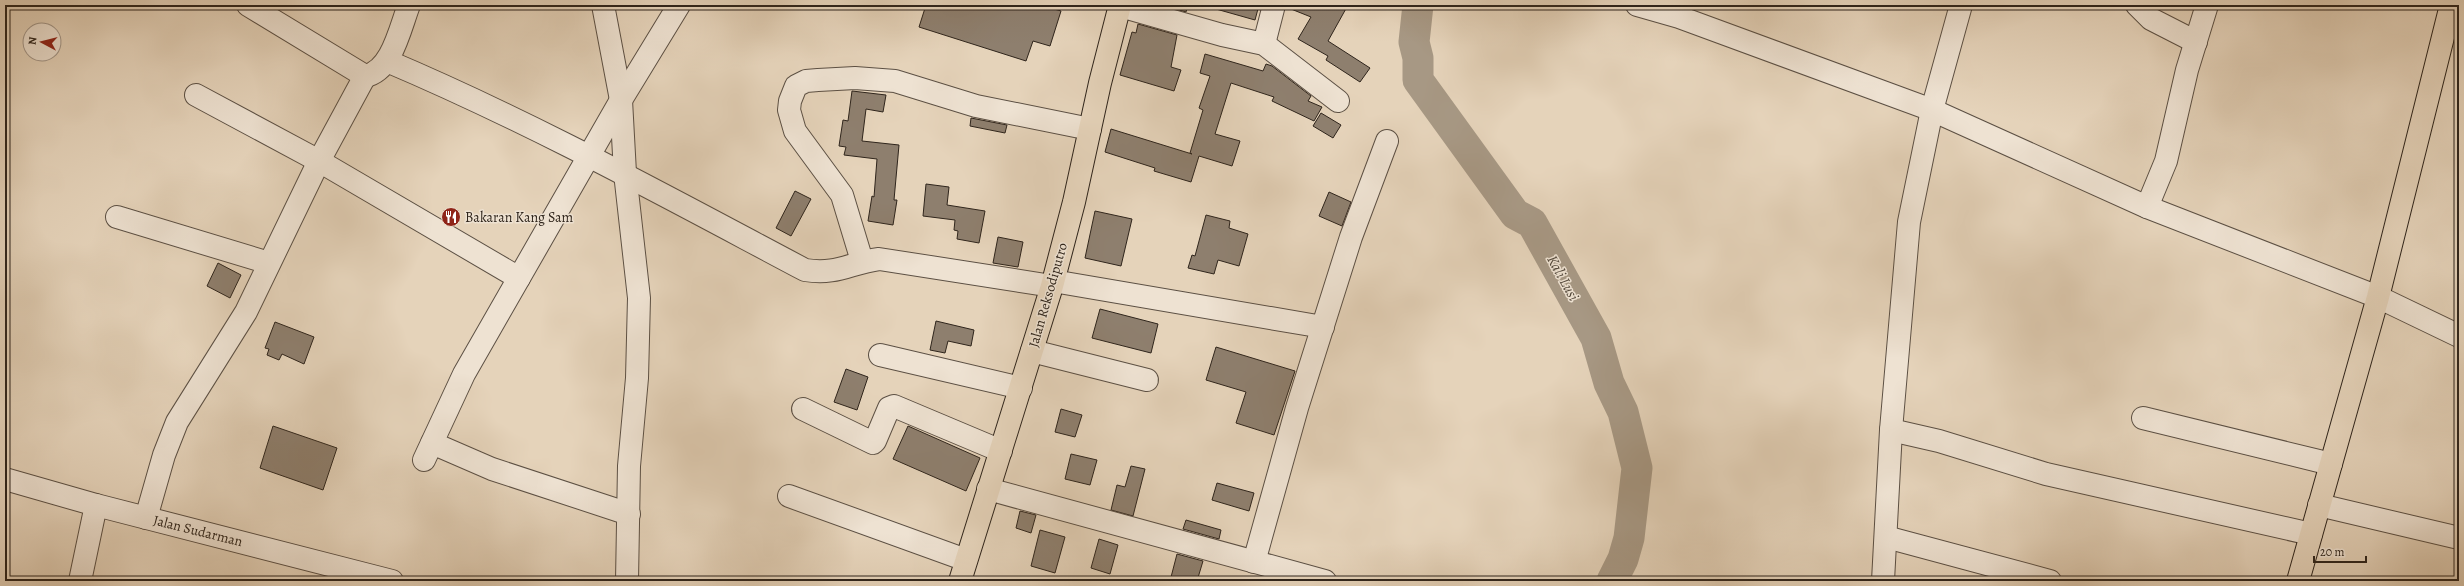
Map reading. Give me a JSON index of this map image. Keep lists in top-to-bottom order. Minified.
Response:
{"streets":{"main road":["Jalan Reksodiputro"],"street":["Jalan Sudarman"]},"water":["Kali Lusi"],"places":{"restaurant":["Bakaran Kang Sam"]},"scale_bar":"20 m","north":"left"}
